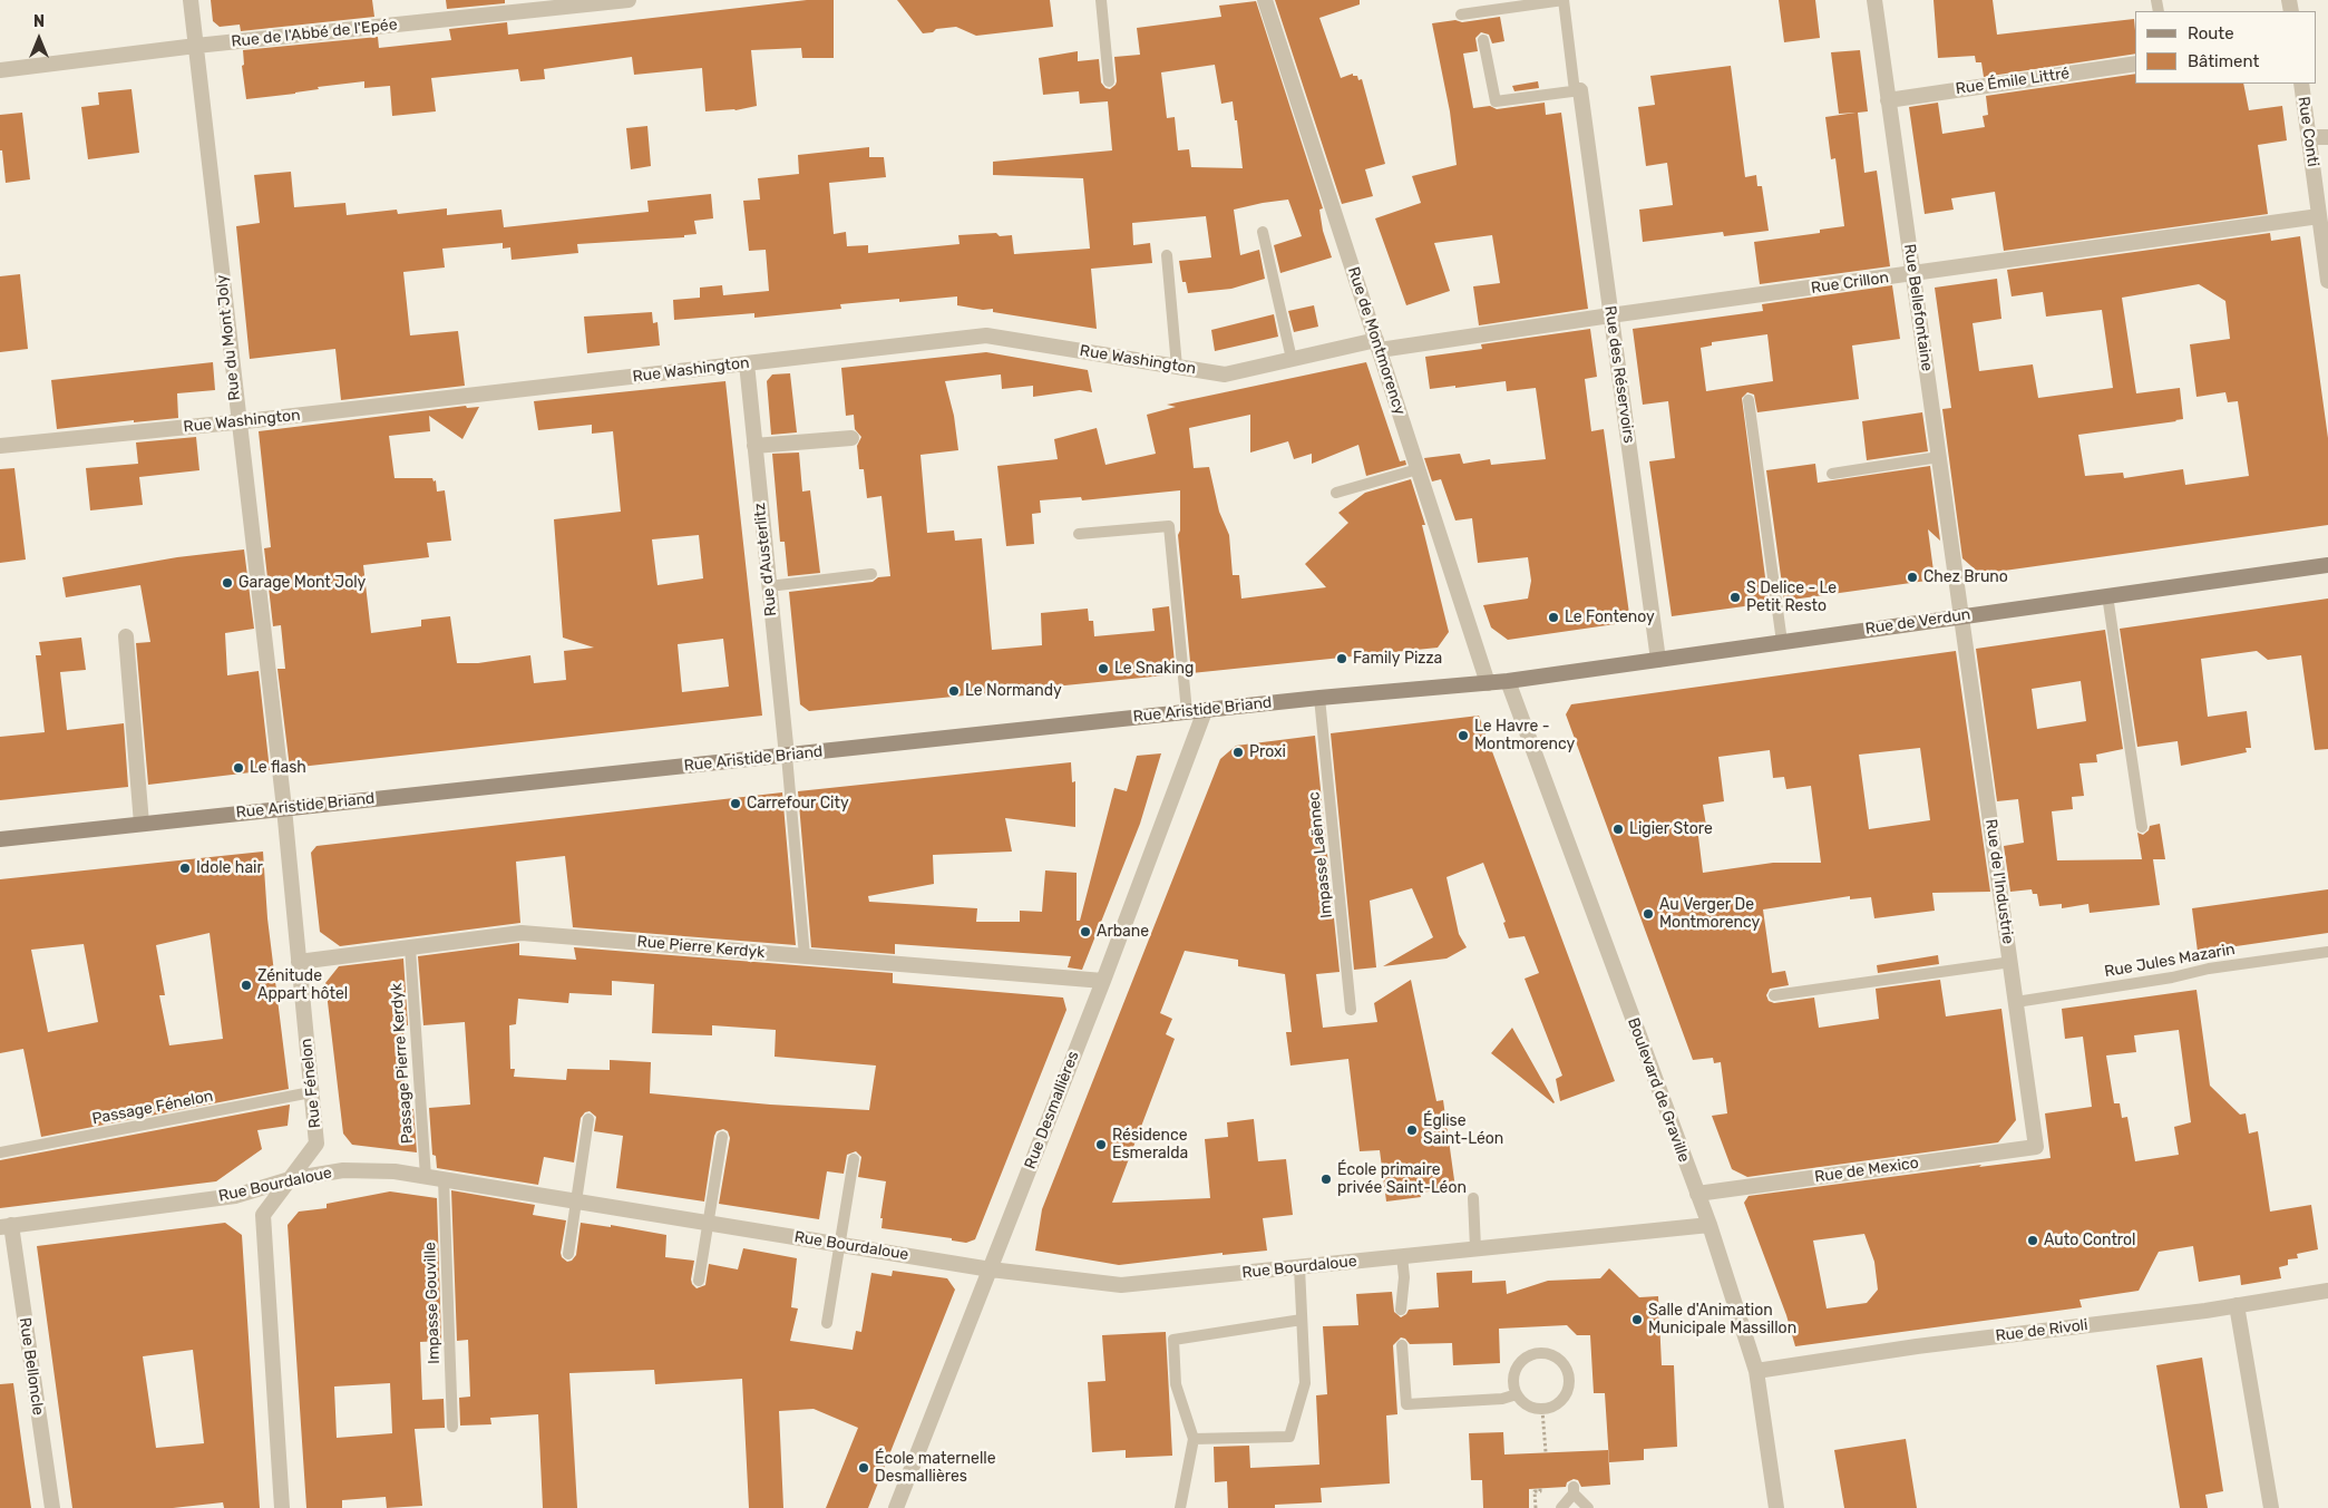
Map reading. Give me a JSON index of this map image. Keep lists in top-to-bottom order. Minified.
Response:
{"streets":{"main road":["Rue de Verdun","Rue Aristide Briand"],"street":["Rue de l'Abbé de l'Epée","Rue Émile Littré","Rue Conti","Rue Crillon","Rue Bellefontaine","Rue du Mont Joly","Rue de Montmorency","Rue Washington","Rue des Réservoirs","Rue d'Austerlitz","Rue de l'Industrie","Rue Pierre Kerdyk","Rue Fénelon","Boulevard de Graville","Rue Desmallières","Rue de Mexico","Rue Bourdaloue","Rue de Rivoli","Rue Belloncle"],"lane":["Impasse Laënnec","Rue Jules Mazarin","Passage Pierre Kerdyk","Passage Fénelon","Impasse Gouville"]},"crossings":[["Rue de l'Abbé de l'Epée","Rue du Mont Joly"],["Rue Émile Littré","Rue Bellefontaine"],["Rue Conti","Rue Crillon"],["Rue Crillon","Rue Bellefontaine"],["Rue Crillon","Rue de Montmorency"],["Rue Crillon","Rue Washington"],["Rue Crillon","Rue des Réservoirs"],["Rue Bellefontaine","Rue de Verdun"],["Rue Bellefontaine","Rue de l'Industrie"],["Rue du Mont Joly","Rue Washington"],["Rue du Mont Joly","Rue Aristide Briand"],["Rue du Mont Joly","Rue Fénelon"],["Rue de Montmorency","Rue Washington"],["Rue de Montmorency","Rue Aristide Briand"],["Rue Washington","Rue d'Austerlitz"],["Rue des Réservoirs","Rue de Verdun"],["Rue d'Austerlitz","Rue Aristide Briand"],["Rue de Verdun","Rue Aristide Briand"],["Rue de Verdun","Rue de l'Industrie"],["Rue de Verdun","Boulevard de Graville"],["Rue Aristide Briand","Impasse Laënnec"],["Rue Aristide Briand","Rue Fénelon"],["Rue Aristide Briand","Boulevard de Graville"],["Rue Aristide Briand","Rue Desmallières"],["Rue de l'Industrie","Rue Jules Mazarin"],["Rue de l'Industrie","Rue de Mexico"],["Rue Pierre Kerdyk","Passage Pierre Kerdyk"],["Rue Pierre Kerdyk","Rue Fénelon"],["Rue Pierre Kerdyk","Rue Desmallières"],["Passage Pierre Kerdyk","Rue Bourdaloue"],["Rue Fénelon","Passage Fénelon"],["Rue Fénelon","Rue Bourdaloue"],["Boulevard de Graville","Rue de Mexico"],["Boulevard de Graville","Rue Bourdaloue"],["Boulevard de Graville","Rue de Rivoli"],["Rue Desmallières","Rue Bourdaloue"],["Rue Bourdaloue","Impasse Gouville"],["Rue Bourdaloue","Rue Belloncle"]],"places":["Chez Bruno","Garage Mont Joly","S Delice - Le Petit Resto","Le Fontenoy","Family Pizza","Le Snaking","Le Normandy","Le Havre - Montmorency","Proxi","Le flash","Carrefour City","Ligier Store","Idole hair","Au Verger De Montmorency","Arbane","Zénitude Appart hôtel","Église Saint-Léon","Résidence Esmeralda","École primaire privée Saint-Léon","Auto Control","Salle d'Animation Municipale Massillon","École maternelle Desmallières"],"legend":["Route","Bâtiment"],"north":"top"}
